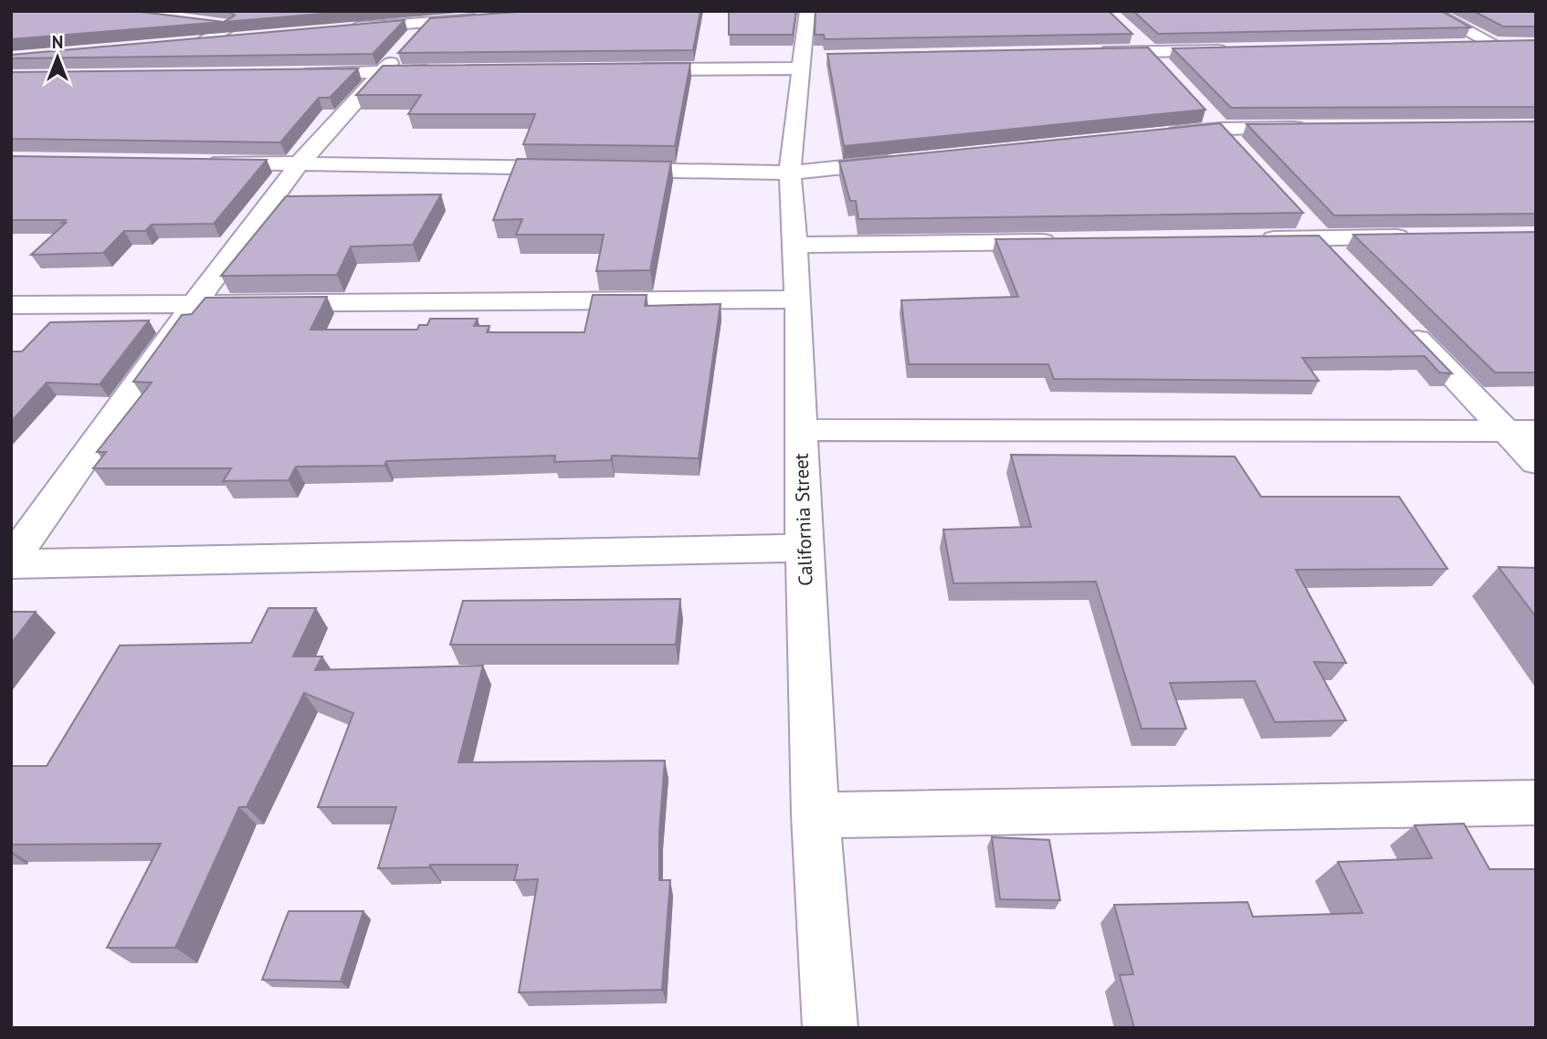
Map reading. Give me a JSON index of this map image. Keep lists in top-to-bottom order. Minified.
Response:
{"streets":{"street":["California Street"]},"north":"top"}
